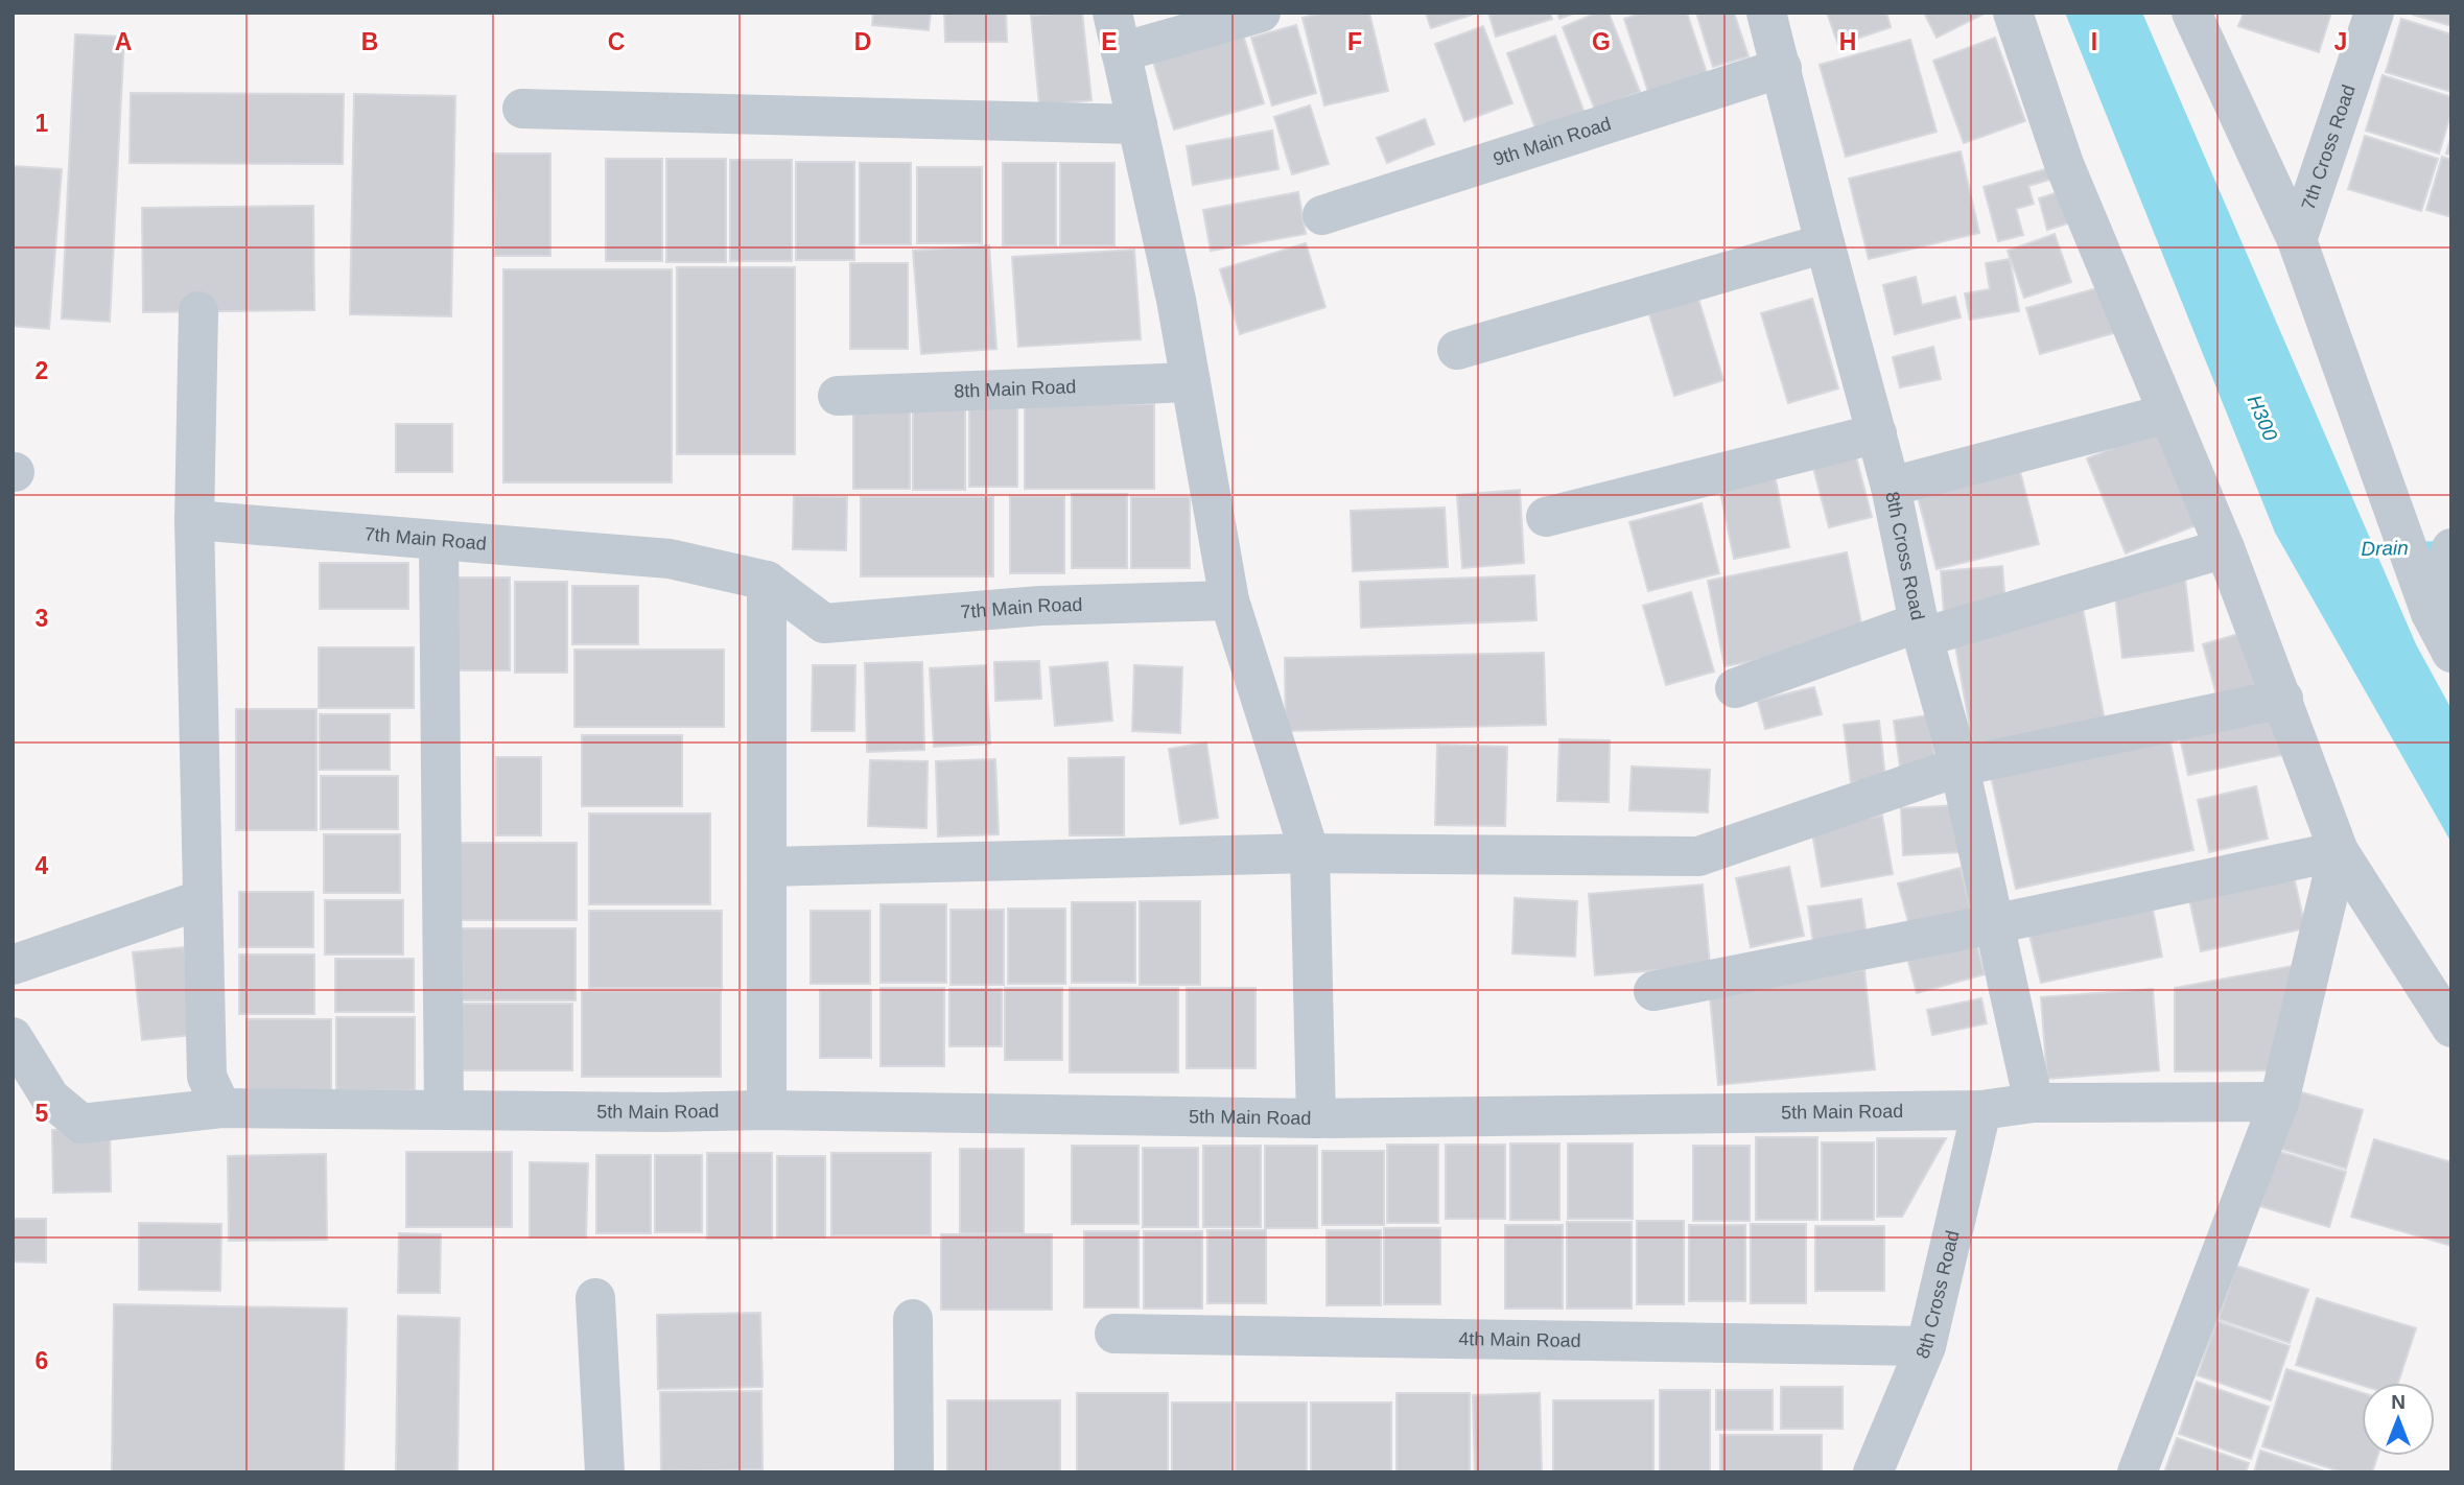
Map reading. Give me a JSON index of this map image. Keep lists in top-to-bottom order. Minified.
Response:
{"streets":{"street":["9th Main Road","7th Cross Road","8th Main Road","7th Main Road","8th Cross Road","5th Main Road","4th Main Road"]},"crossings":[["9th Main Road","8th Cross Road"],["8th Cross Road","5th Main Road"],["8th Cross Road","4th Main Road"]],"water":["H300","Drain"],"north":"top","grid":{"columns":["A","B","C","D","E","F","G","H","I","J"],"rows":["1","2","3","4","5","6"]}}
